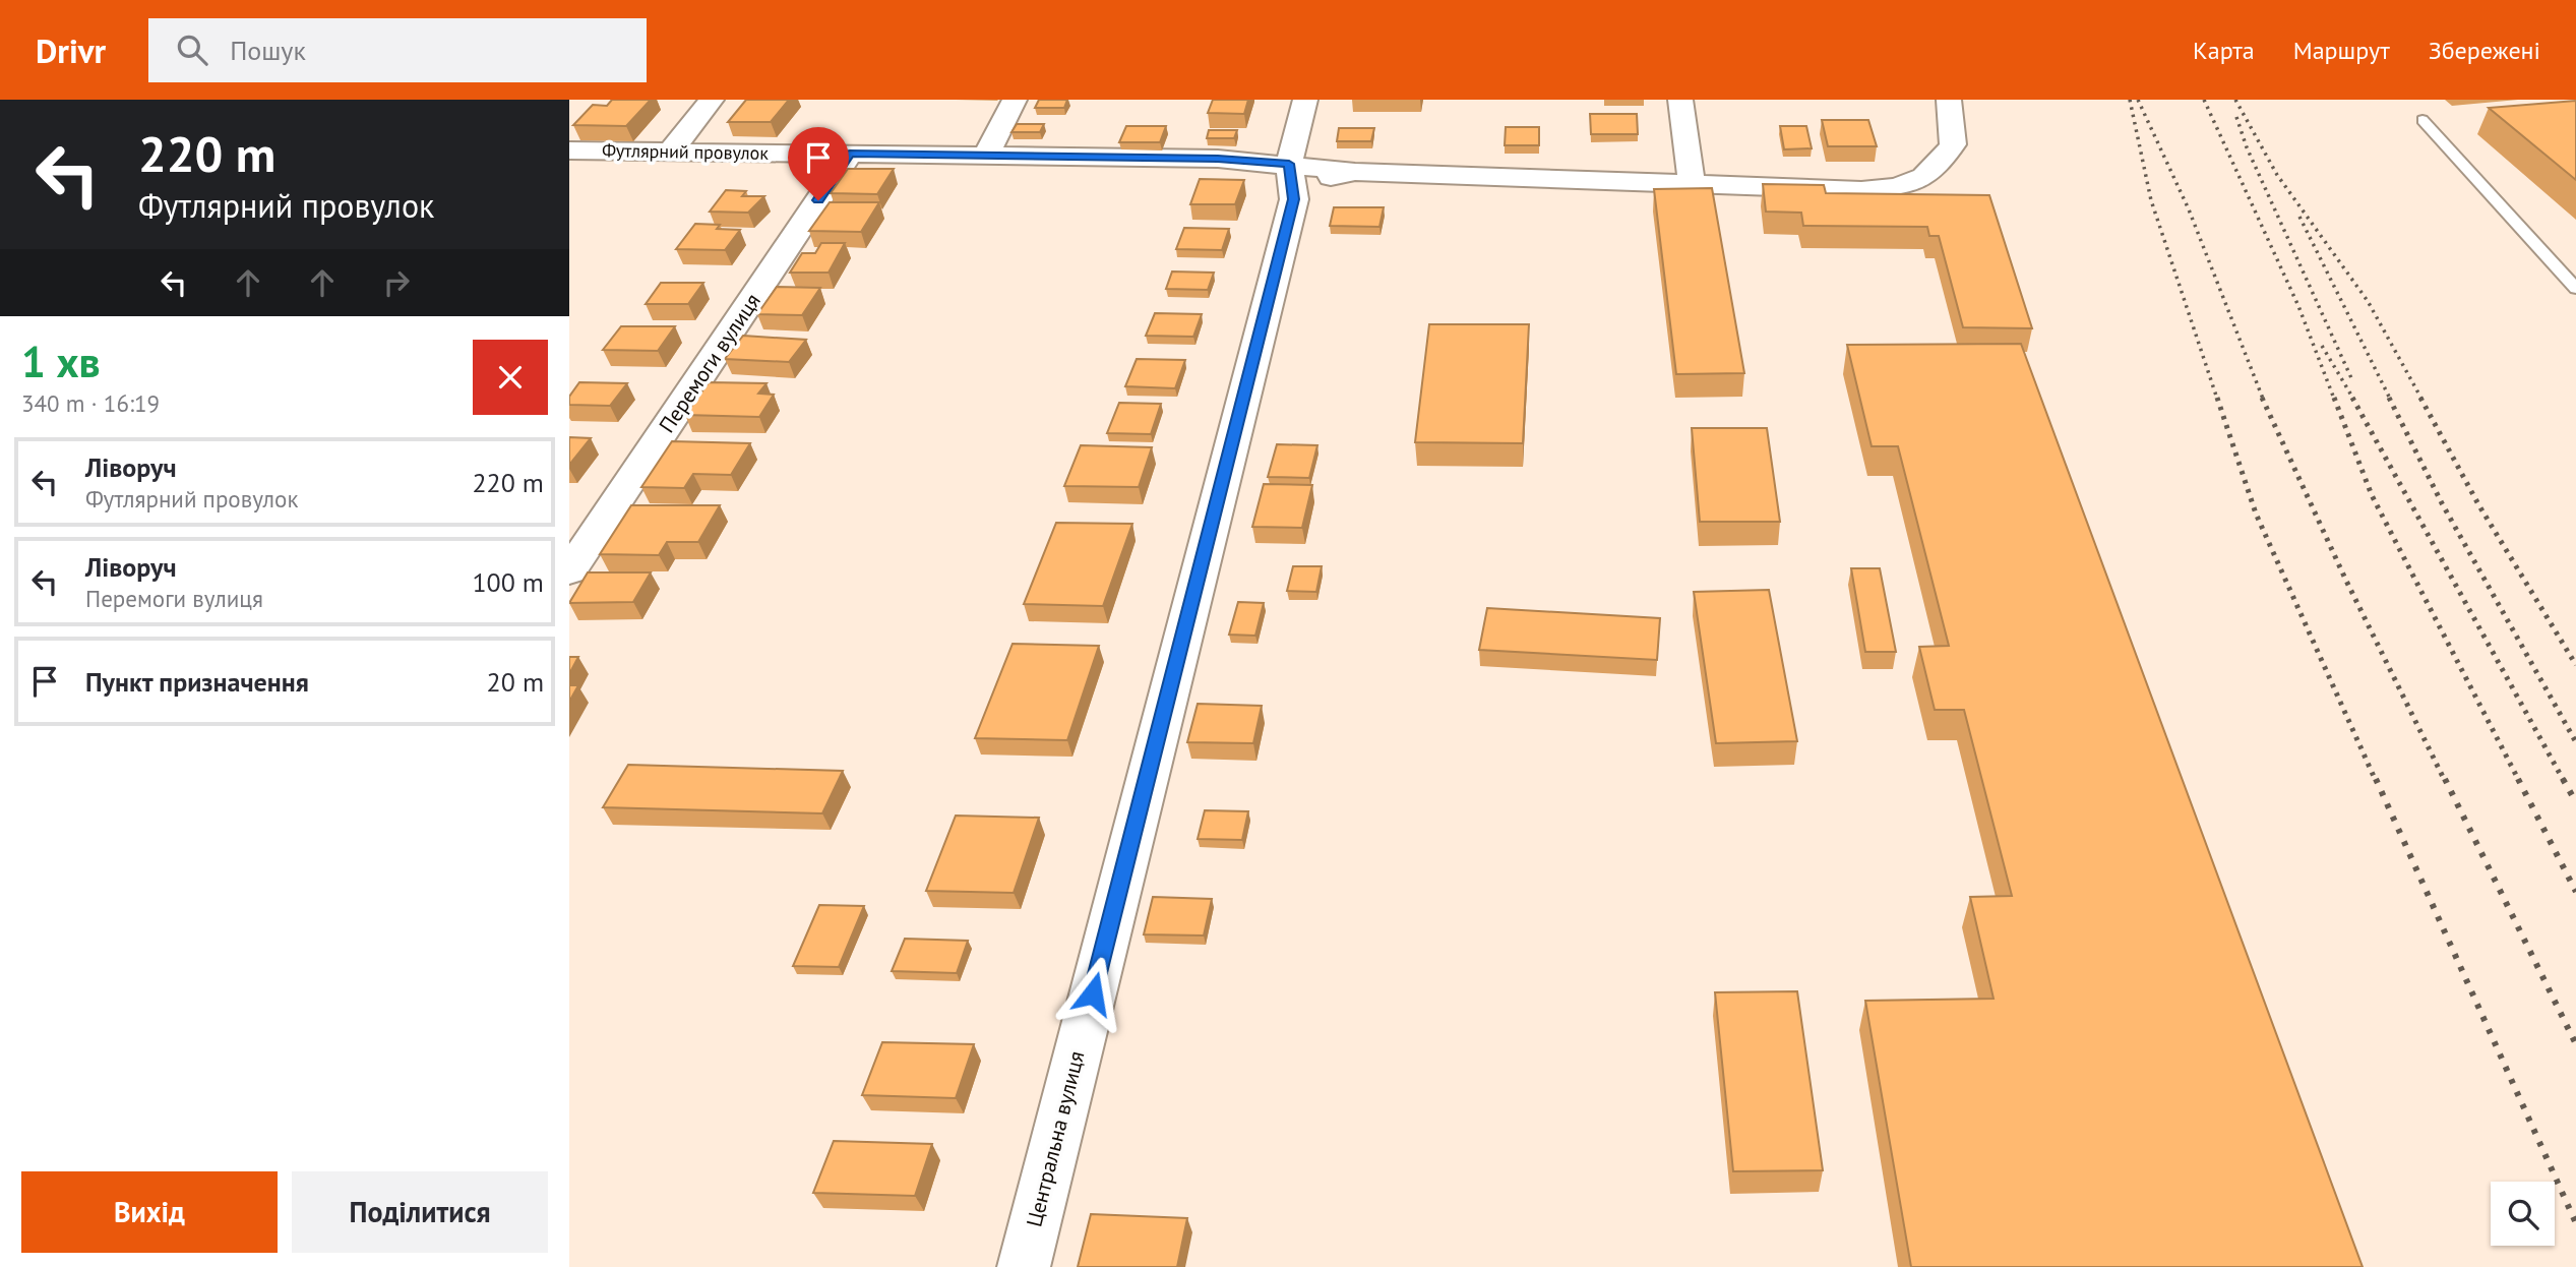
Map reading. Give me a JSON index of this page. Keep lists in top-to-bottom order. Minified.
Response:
{"streets":{"street":["Футлярний провулок","Перемоги вулиця","Центральна вулиця"]},"crossings":[["Футлярний провулок","Перемоги вулиця"],["Футлярний провулок","Центральна вулиця"]],"page":{"header":"Drivr","search":"Пошук","nav":["Карта","Маршрут","Збережені"],"turn":["220 m","Футлярний провулок"],"heading":["1 хв","340 m · 16:19"],"list":[{"name":"Ліворуч","note":"Футлярний провулок","value":"220 m"},{"name":"Ліворуч","note":"Перемоги вулиця","value":"100 m"},{"name":"Пункт призначення","value":"20 m"}],"buttons":["Вихід","Поділитися"]}}
